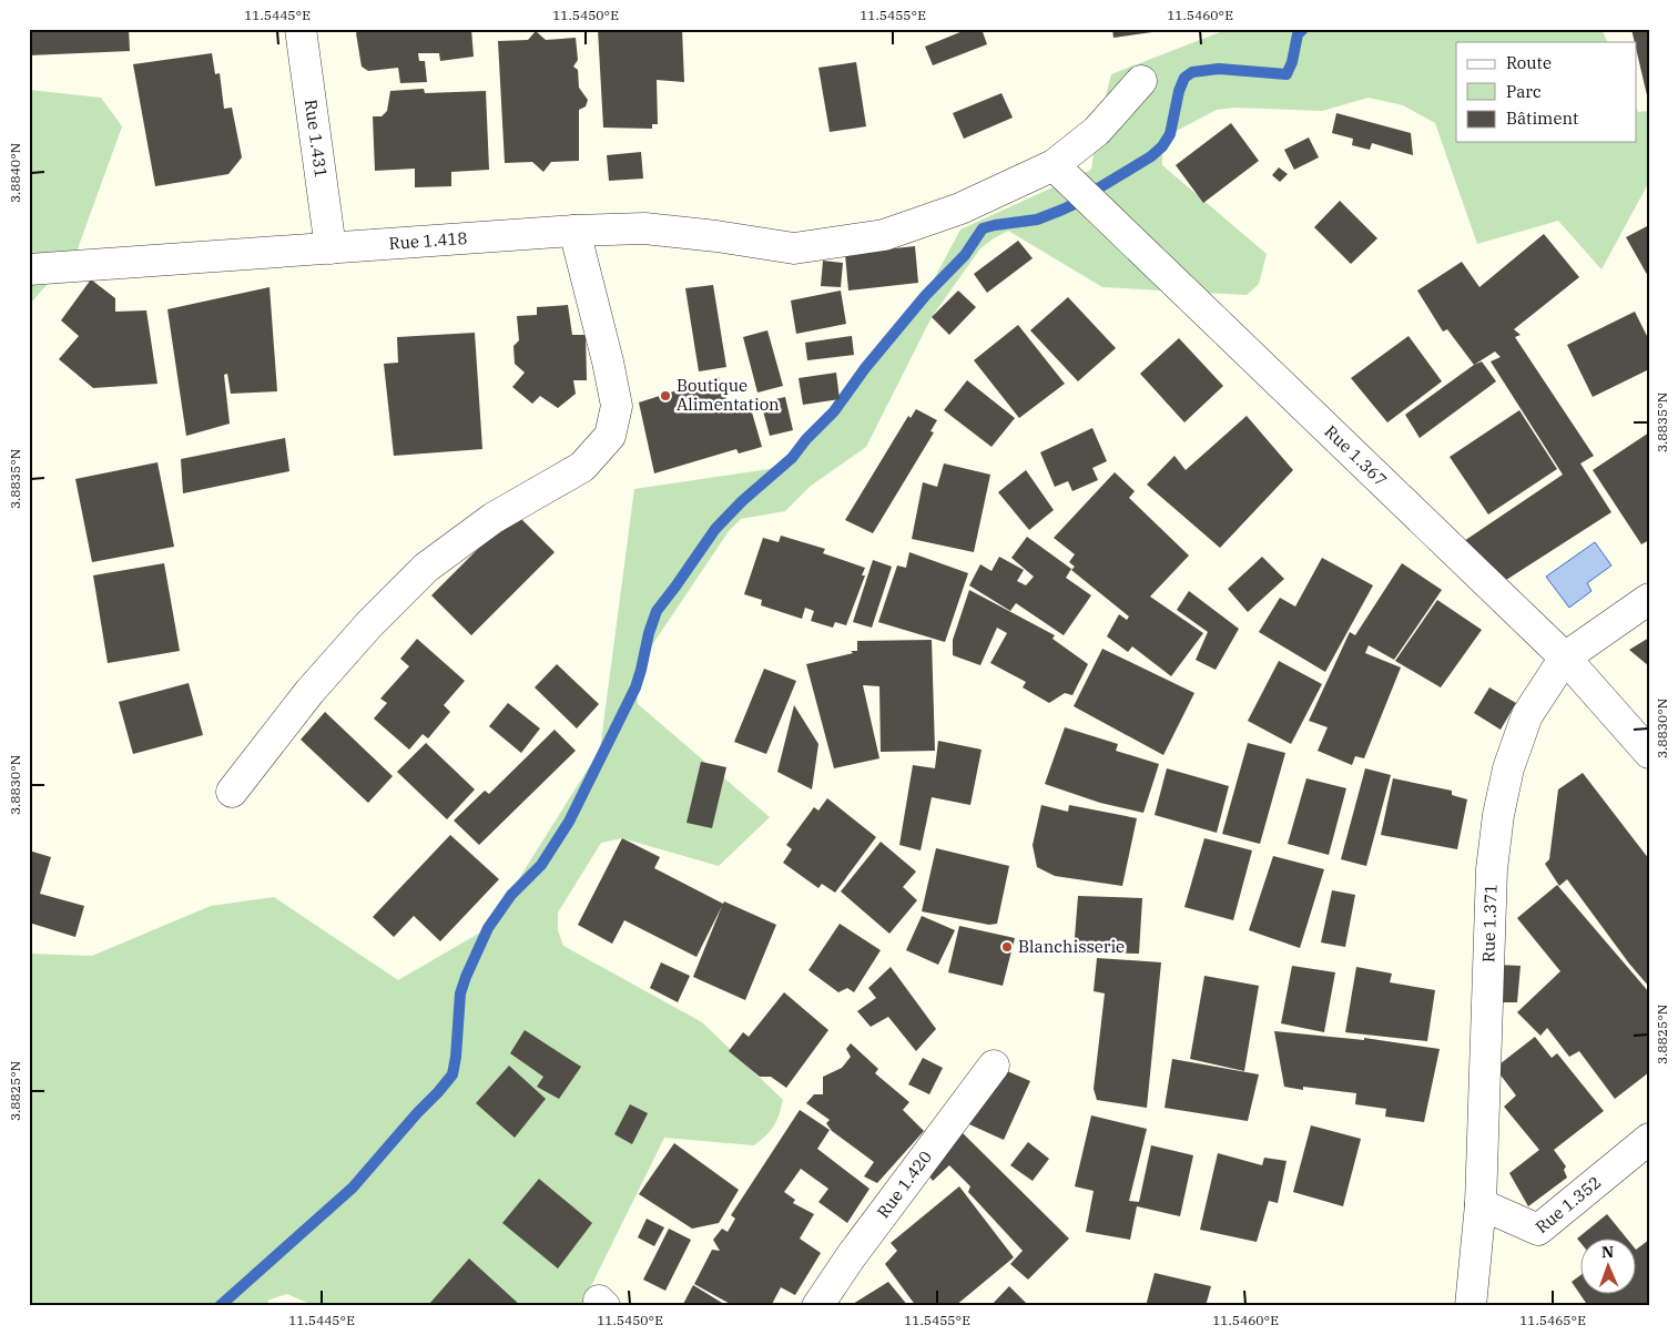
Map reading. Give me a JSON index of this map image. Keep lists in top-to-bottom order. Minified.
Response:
{"streets":{"street":["Rue 1.431","Rue 1.418","Rue 1.367","Rue 1.371","Rue 1.420","Rue 1.352"]},"crossings":[["Rue 1.431","Rue 1.418"],["Rue 1.418","Rue 1.367"],["Rue 1.367","Rue 1.371"],["Rue 1.371","Rue 1.352"]],"places":["Boutique Alimentation","Blanchisserie"],"legend":["Route","Parc","Bâtiment"],"north":"top","coordinates":["11.5445°E","11.5450°E","11.5455°E","11.5460°E","3.8840°N","3.8835°N","3.8830°N","3.8825°N","11.5465°E"]}
